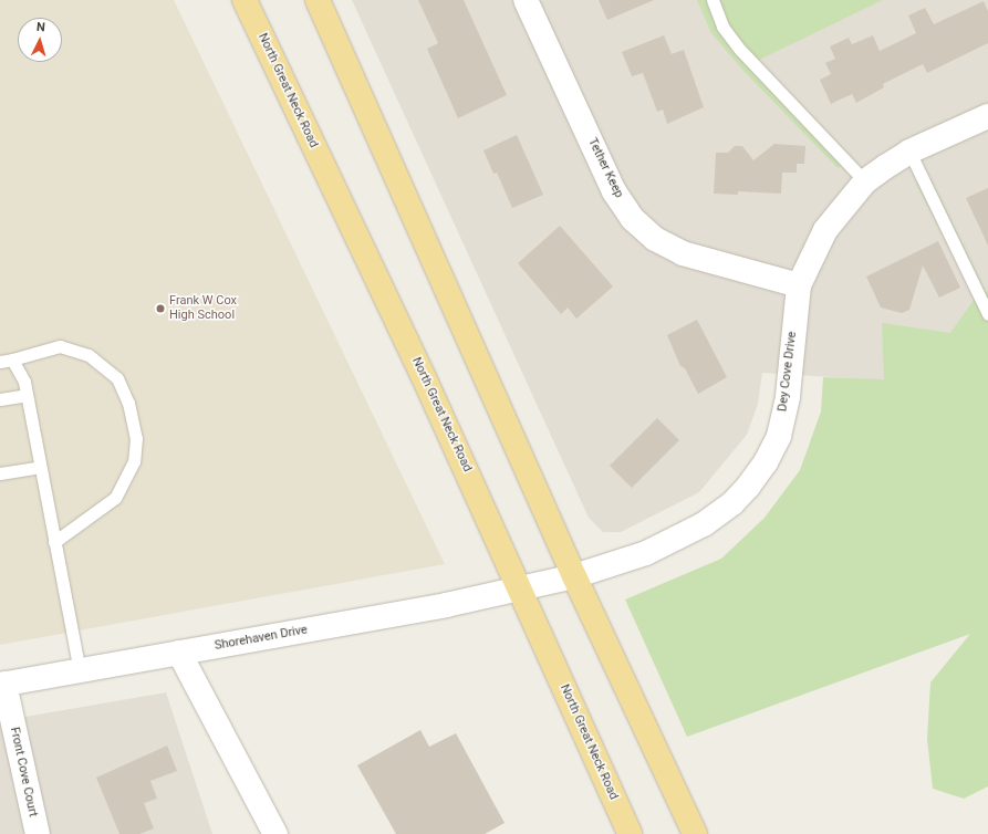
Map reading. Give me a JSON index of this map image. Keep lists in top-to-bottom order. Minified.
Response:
{"streets":{"main road":["North Great Neck Road"],"street":["Tether Keep","Dey Cove Drive","Shorehaven Drive","Front Cove Court"]},"crossings":[["North Great Neck Road","Dey Cove Drive"],["North Great Neck Road","Shorehaven Drive"],["Tether Keep","Dey Cove Drive"],["Dey Cove Drive","Shorehaven Drive"],["Shorehaven Drive","Front Cove Court"]],"places":["Frank W Cox High School"],"north":"top"}
